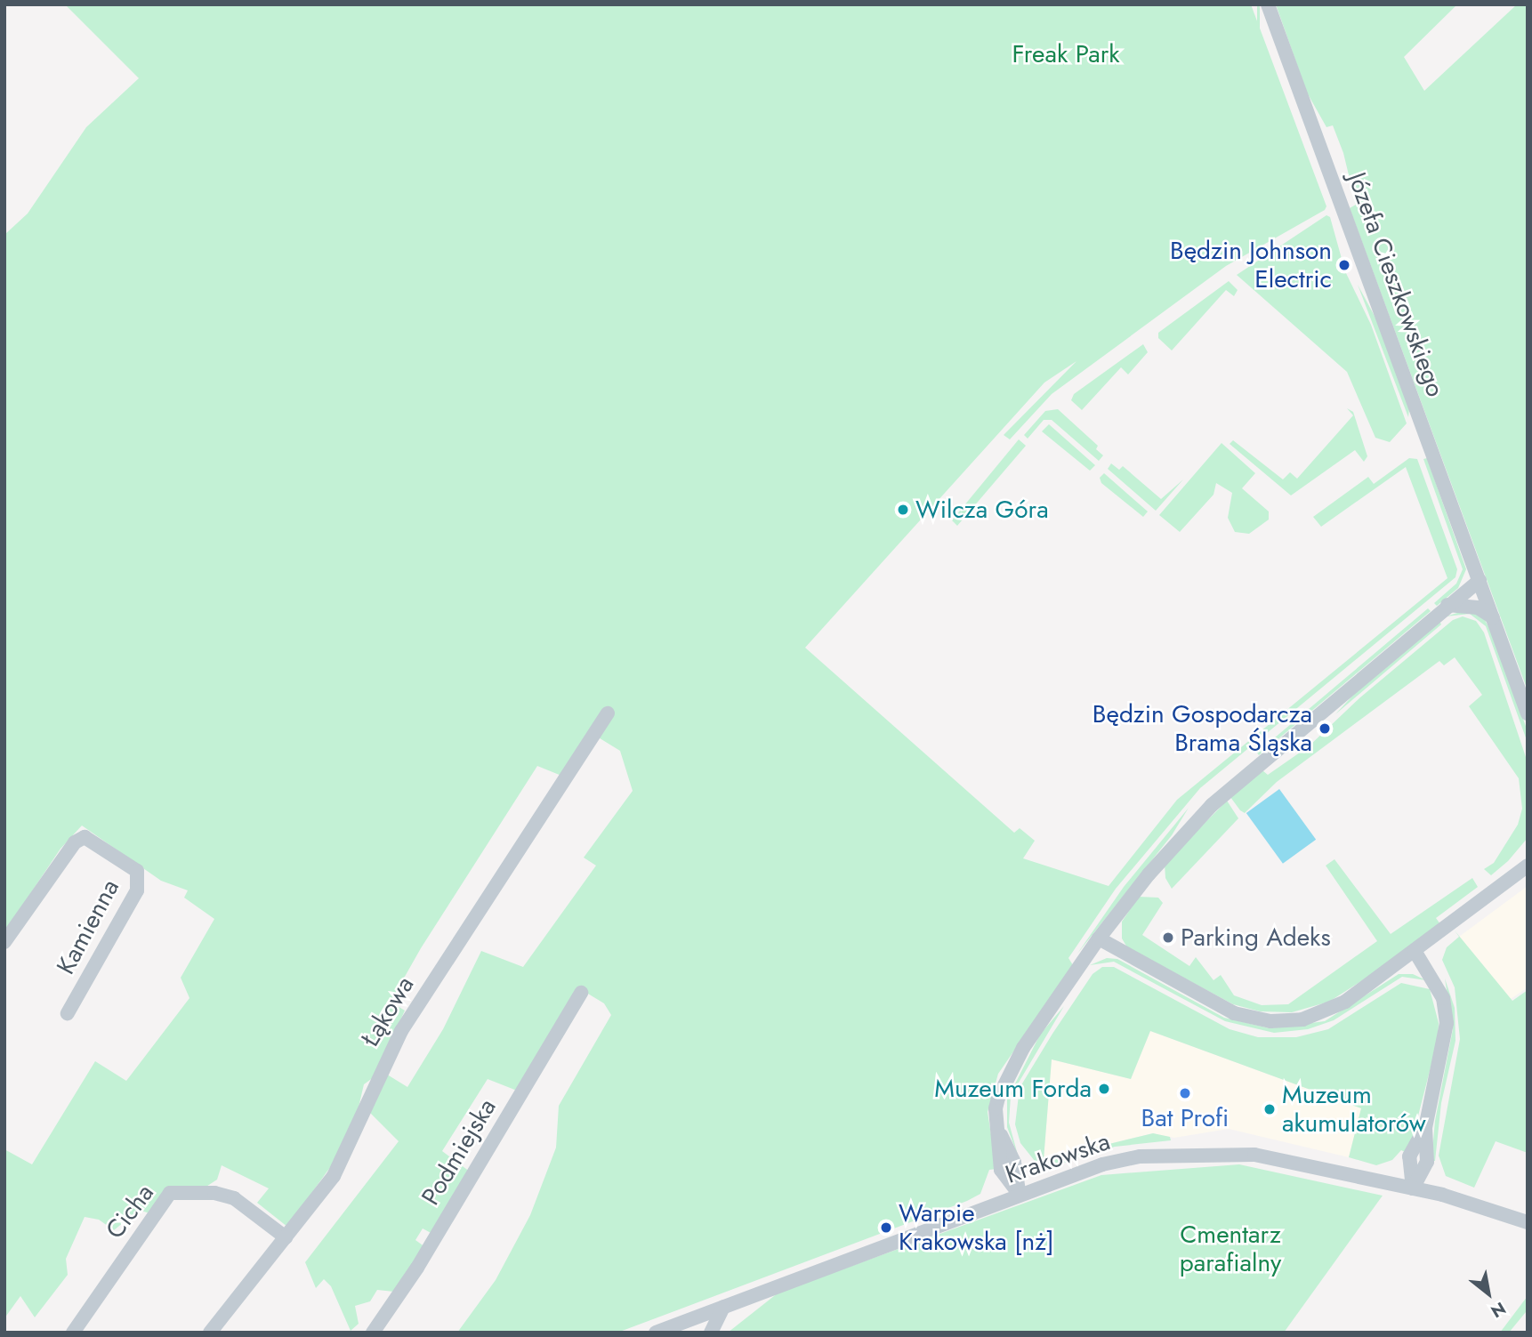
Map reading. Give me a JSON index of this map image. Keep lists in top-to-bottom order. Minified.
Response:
{"streets":{"street":["Józefa Cieszkowskiego","Kamienna","Łąkowa","Podmiejska","Krakowska","Cicha"]},"crossings":[["Łąkowa","Cicha"]],"parks":["Freak Park","Cmentarz parafialny"],"places":["Będzin Johnson Electric","Wilcza Góra","Będzin Gospodarcza Brama Śląska","Parking Adeks","Muzeum Forda","Bat Profi","Muzeum akumulatorów","Warpie Krakowska [nż]"],"north":"bottom right"}
